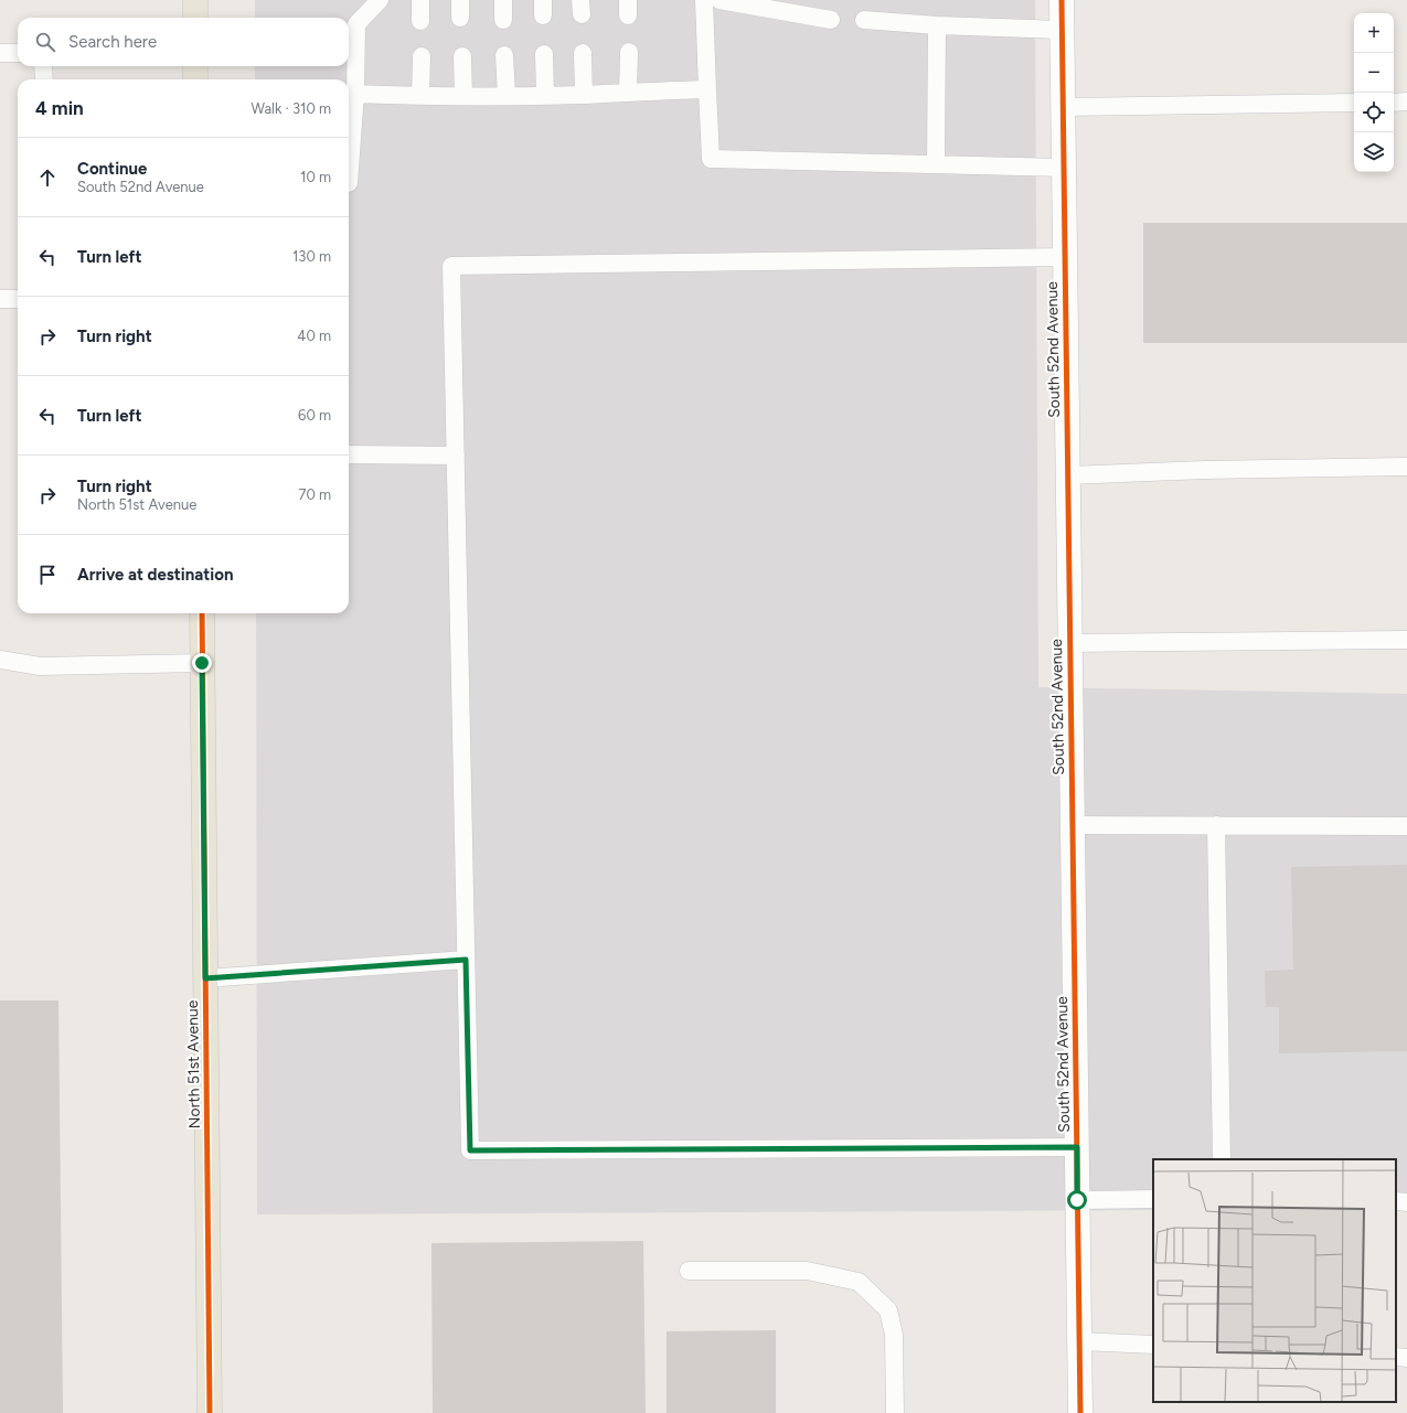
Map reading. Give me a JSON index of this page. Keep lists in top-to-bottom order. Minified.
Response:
{"streets":{"main road":["North 51st Avenue"],"street":["South 52nd Avenue"]},"page":{"map_buttons":["+","−"],"search":"Search here","heading":["4 min","Walk · 310 m"],"list":[["Continue","South 52nd Avenue","10 m"],["Turn left","130 m"],["Turn right","40 m"],["Turn left","60 m"],["Turn right","North 51st Avenue","70 m"],"Arrive at destination"]}}
